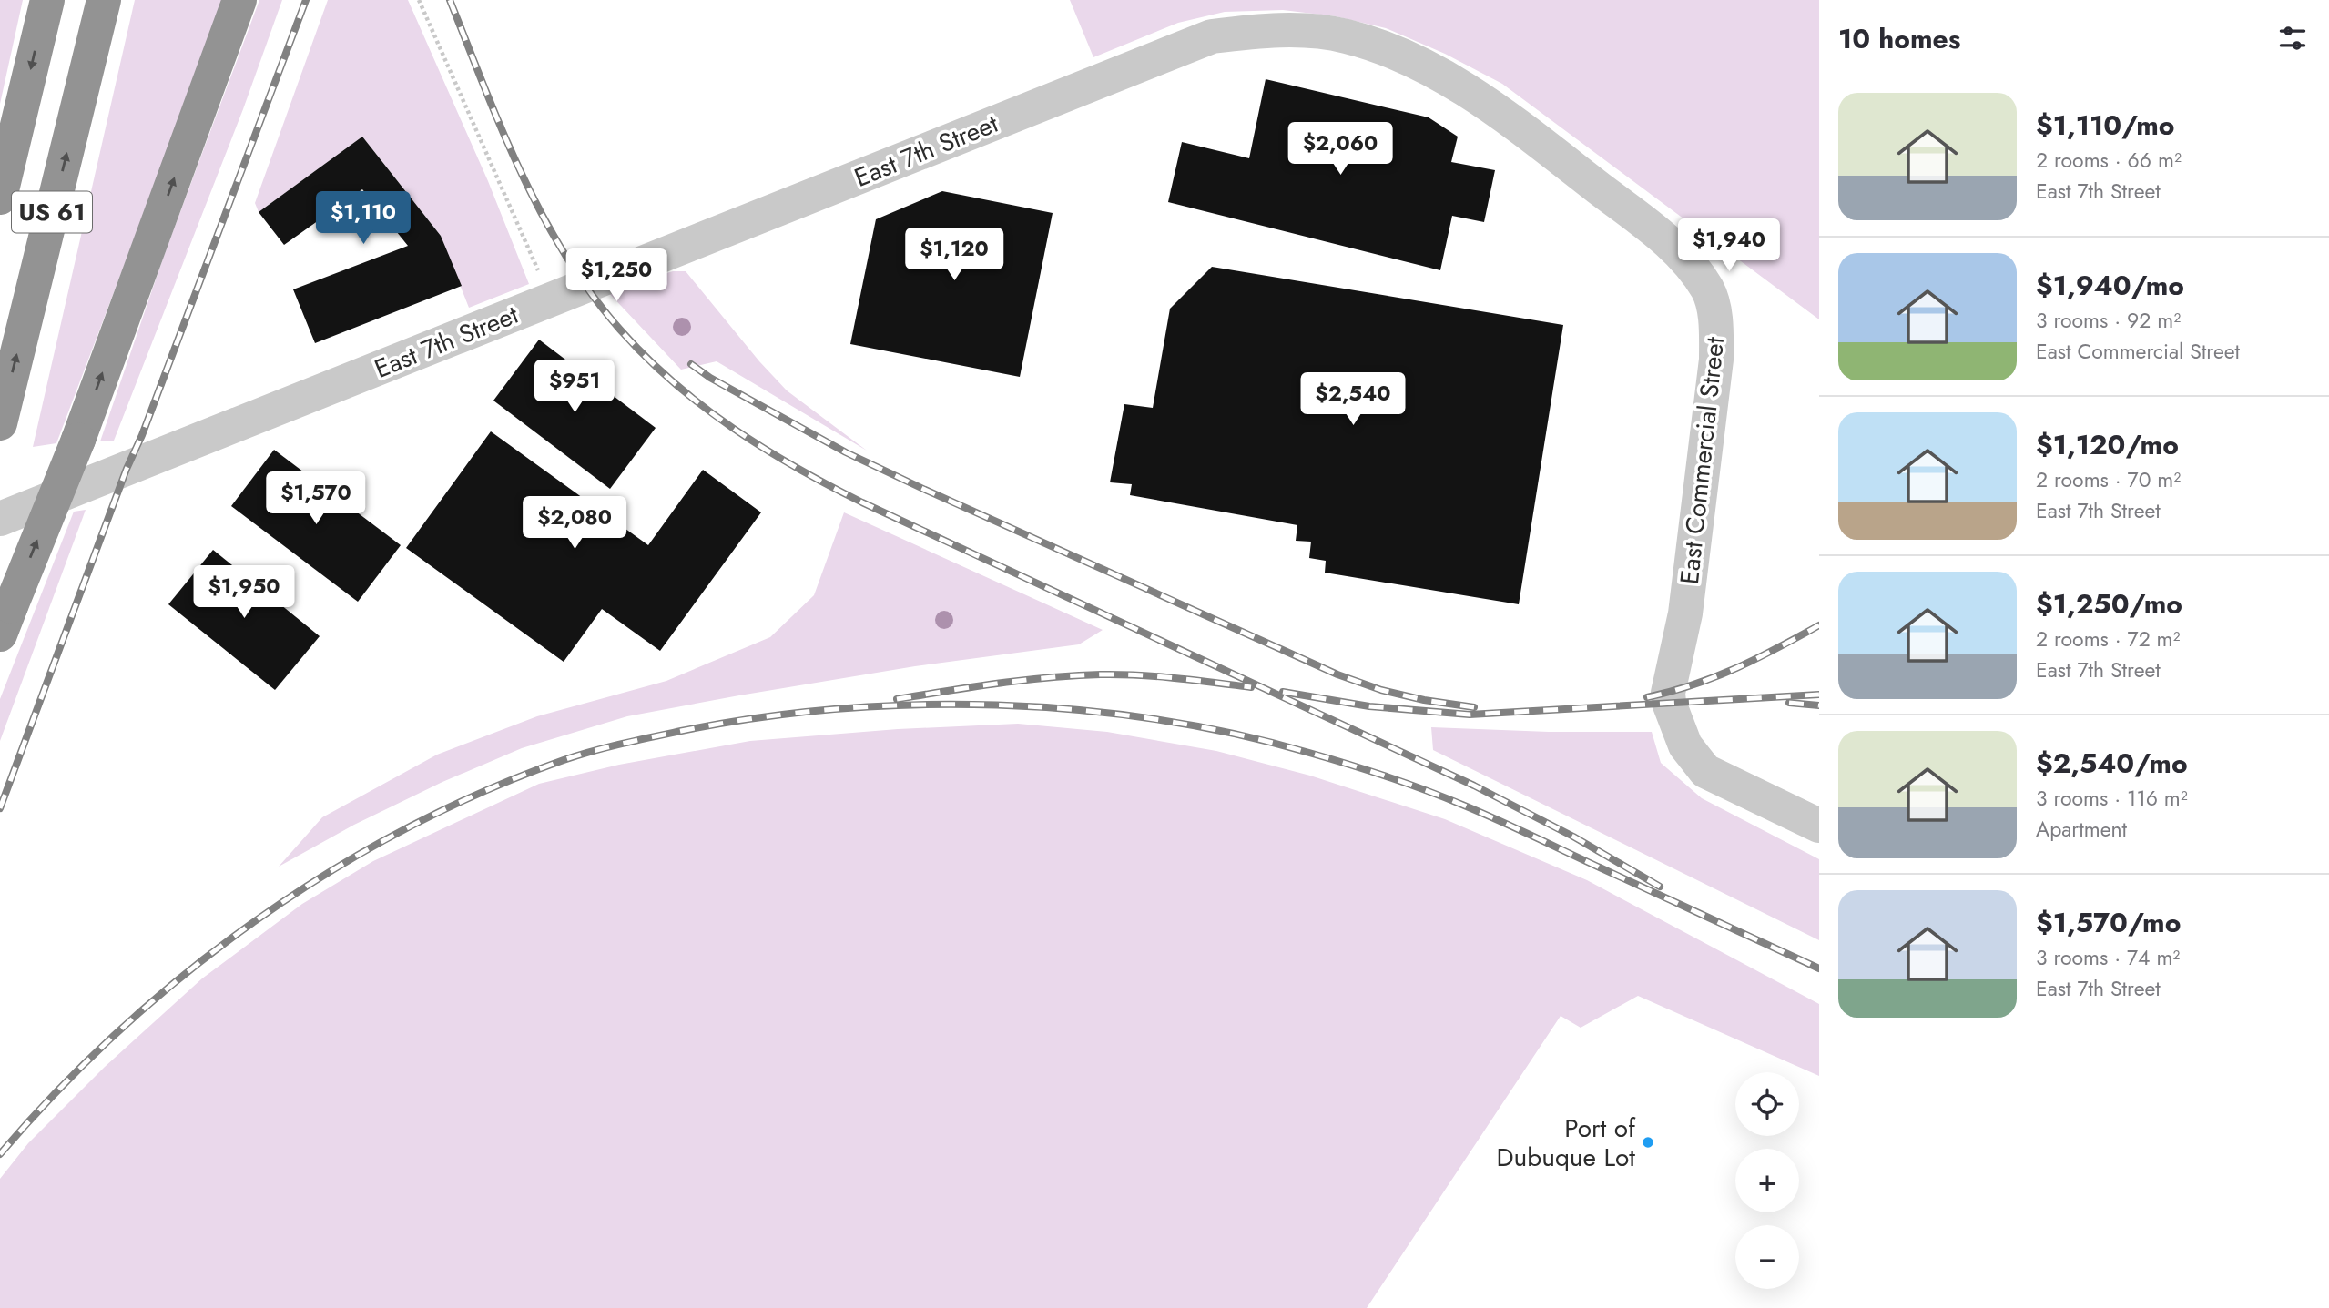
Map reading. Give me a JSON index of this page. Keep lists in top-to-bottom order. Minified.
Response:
{"streets":{"highway":["US 61"],"street":["East 7th Street","East Commercial Street"]},"crossings":[["East 7th Street","East Commercial Street"]],"places":["Port of Dubuque Lot"],"page":{"heading":"10 homes","list":[{"name":"$1,110/mo","note":"2 rooms · 66 m² · East 7th Street"},{"name":"$1,940/mo","note":"3 rooms · 92 m² · East Commercial Street"},{"name":"$1,120/mo","note":"2 rooms · 70 m² · East 7th Street"},{"name":"$1,250/mo","note":"2 rooms · 72 m² · East 7th Street"},{"name":"$2,540/mo","note":"3 rooms · 116 m² · Apartment"},{"name":"$1,570/mo","note":"3 rooms · 74 m² · East 7th Street"}],"price":["$2,060","$1,110","$1,940","$1,120","$1,250","$951","$2,540","$1,570","$2,080","$1,950"],"map_buttons":["+","−"]}}
